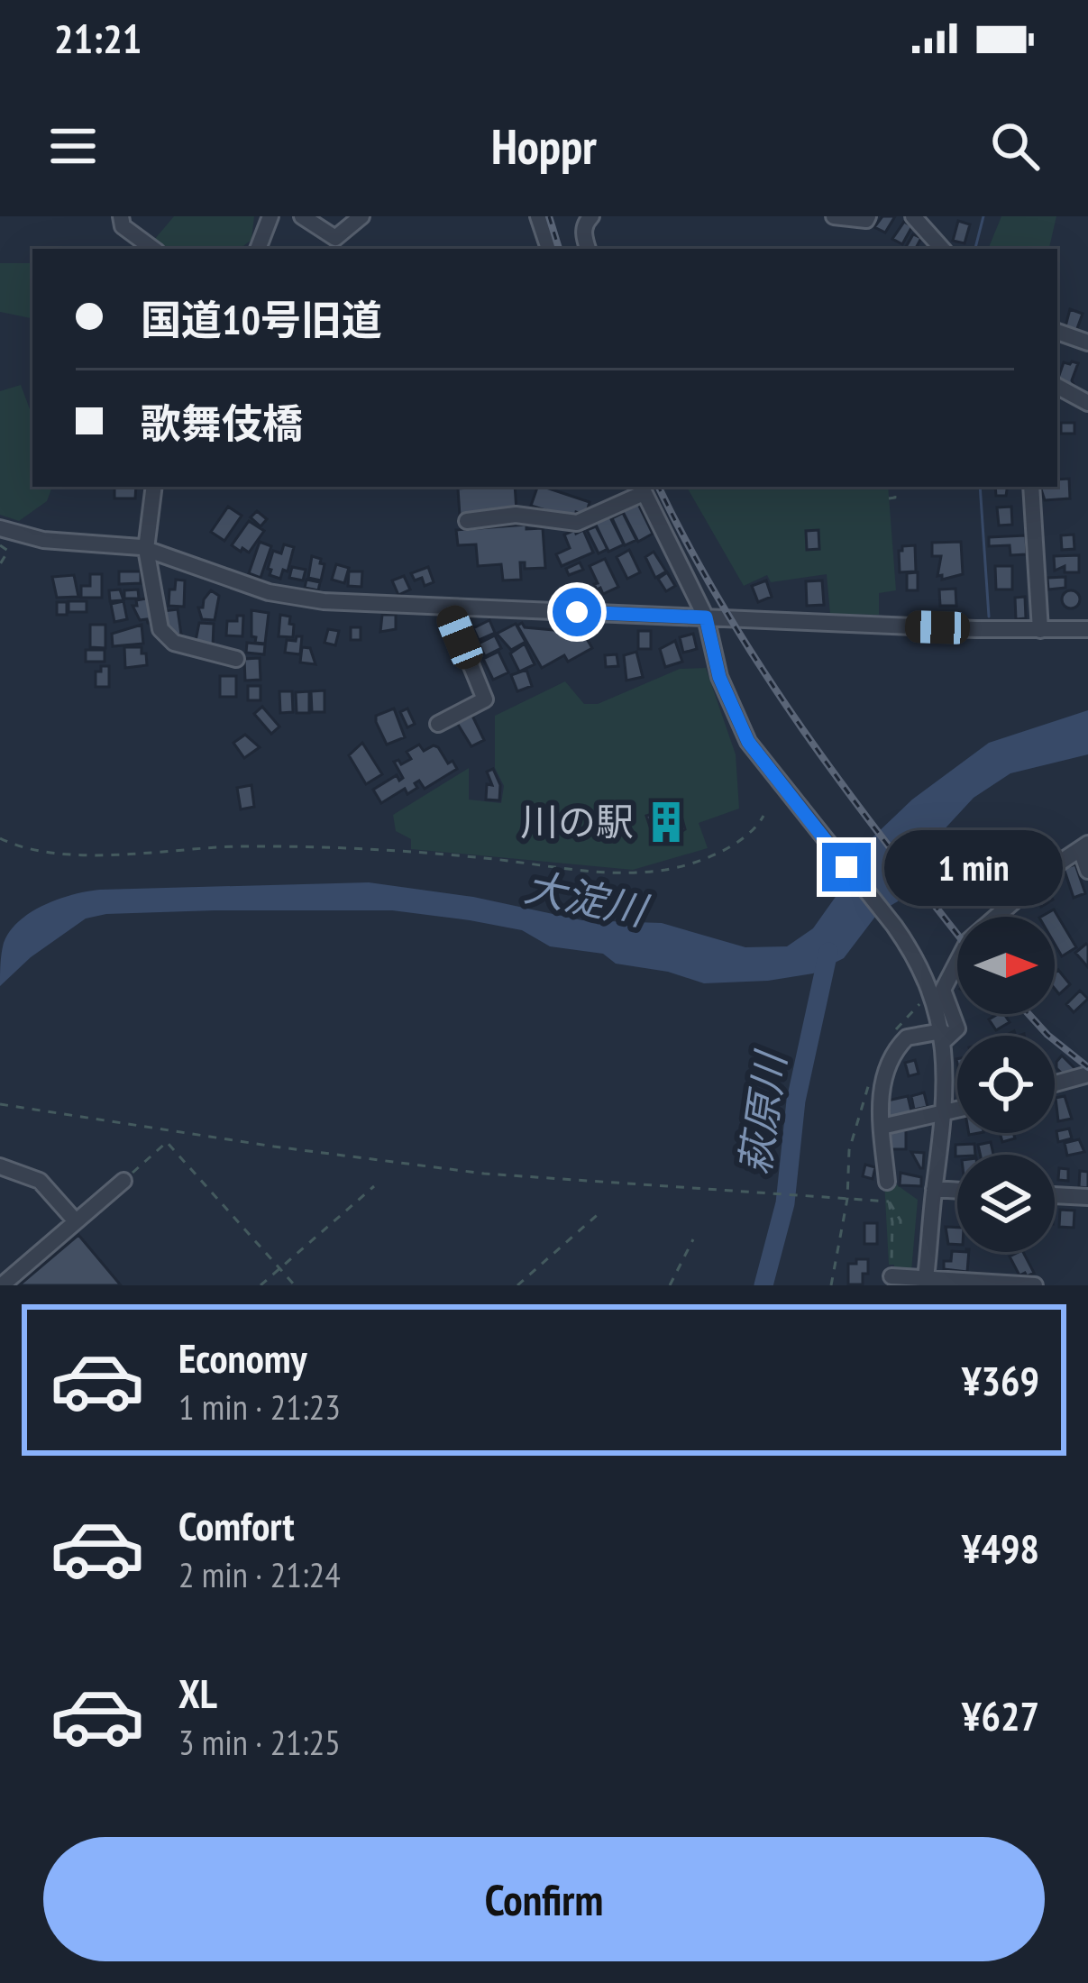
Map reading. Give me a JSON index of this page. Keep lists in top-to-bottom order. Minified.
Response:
{"water":["大淀川","萩原川"],"places":{"building":["川の駅"]},"north":"right","page":{"status":"21:21","header":"Hoppr","banner":["国道10号旧道","歌舞伎橋"],"bubble":"1 min","list":[{"name":"Economy","note":"1 min · 21:23","value":"¥369"},{"name":"Comfort","note":"2 min · 21:24","value":"¥498"},{"name":"XL","note":"3 min · 21:25","value":"¥627"}],"buttons":"Confirm"}}
